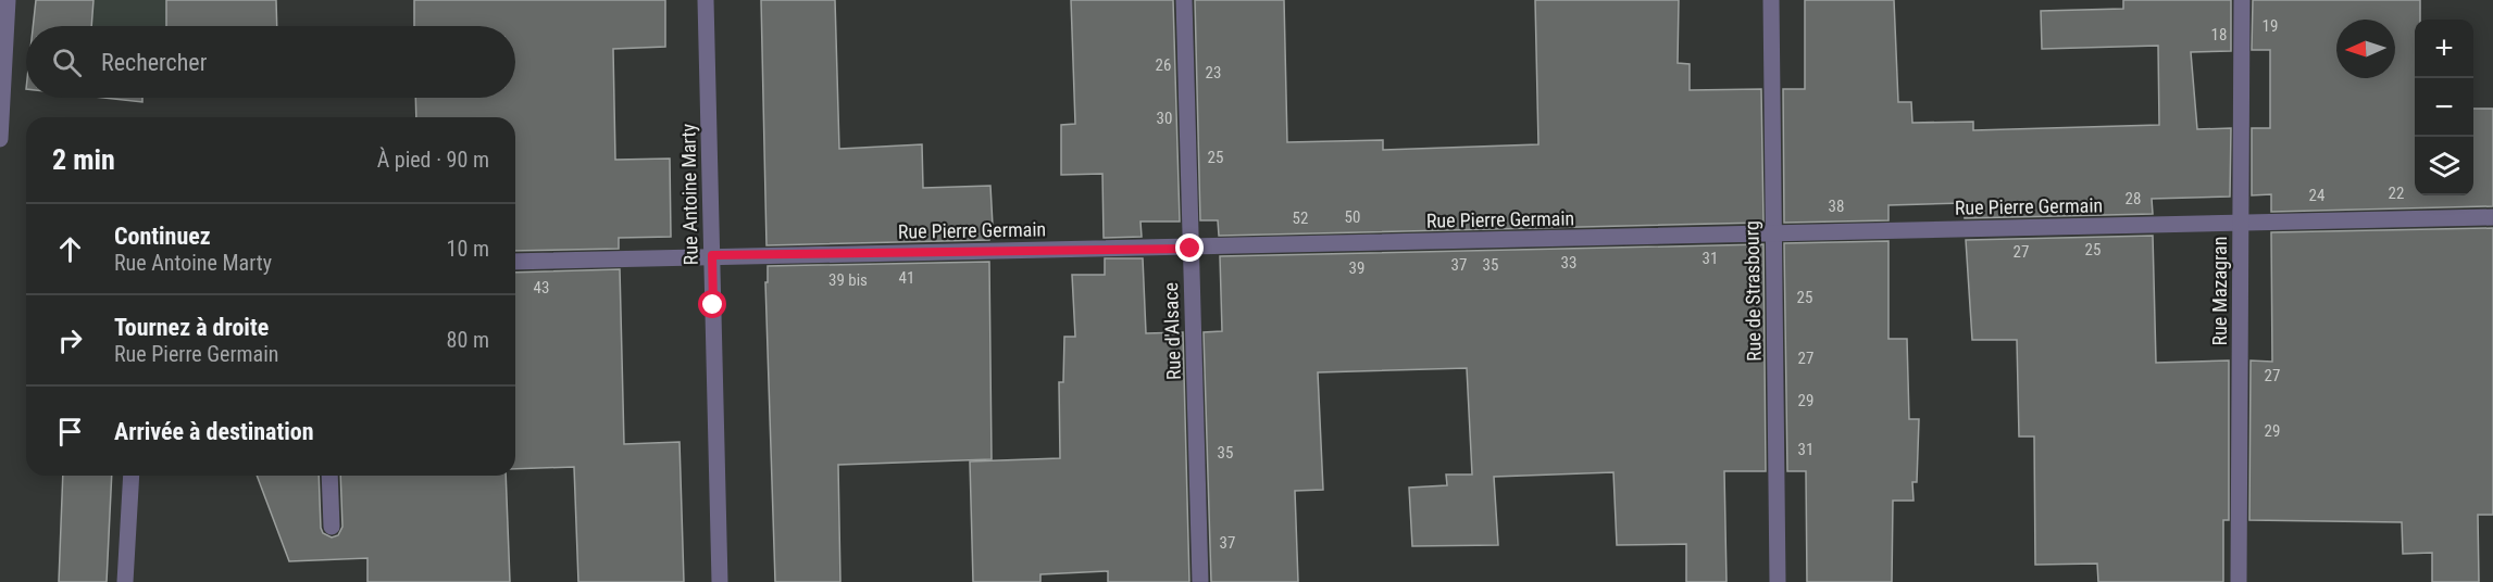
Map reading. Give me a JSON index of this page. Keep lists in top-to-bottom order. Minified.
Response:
{"streets":{"street":["Rue Antoine Marty","Rue Pierre Germain","Rue de Strasbourg","Rue Mazagran","Rue d'Alsace"]},"crossings":[["Rue Antoine Marty","Rue Pierre Germain"],["Rue Pierre Germain","Rue de Strasbourg"],["Rue Pierre Germain","Rue Mazagran"],["Rue Pierre Germain","Rue d'Alsace"]],"house_numbers":["19","18","26","23","30","25","22","24","28","38","50","52","25","27","31","33","37","35","39","41","39 bis","43","25","27","27","29","29","31","35","37"],"north":"left","page":{"map_buttons":["+","−"],"search":"Rechercher","heading":["2 min","À pied · 90 m"],"list":[["Continuez","Rue Antoine Marty","10 m"],["Tournez à droite","Rue Pierre Germain","80 m"],"Arrivée à destination"]}}
